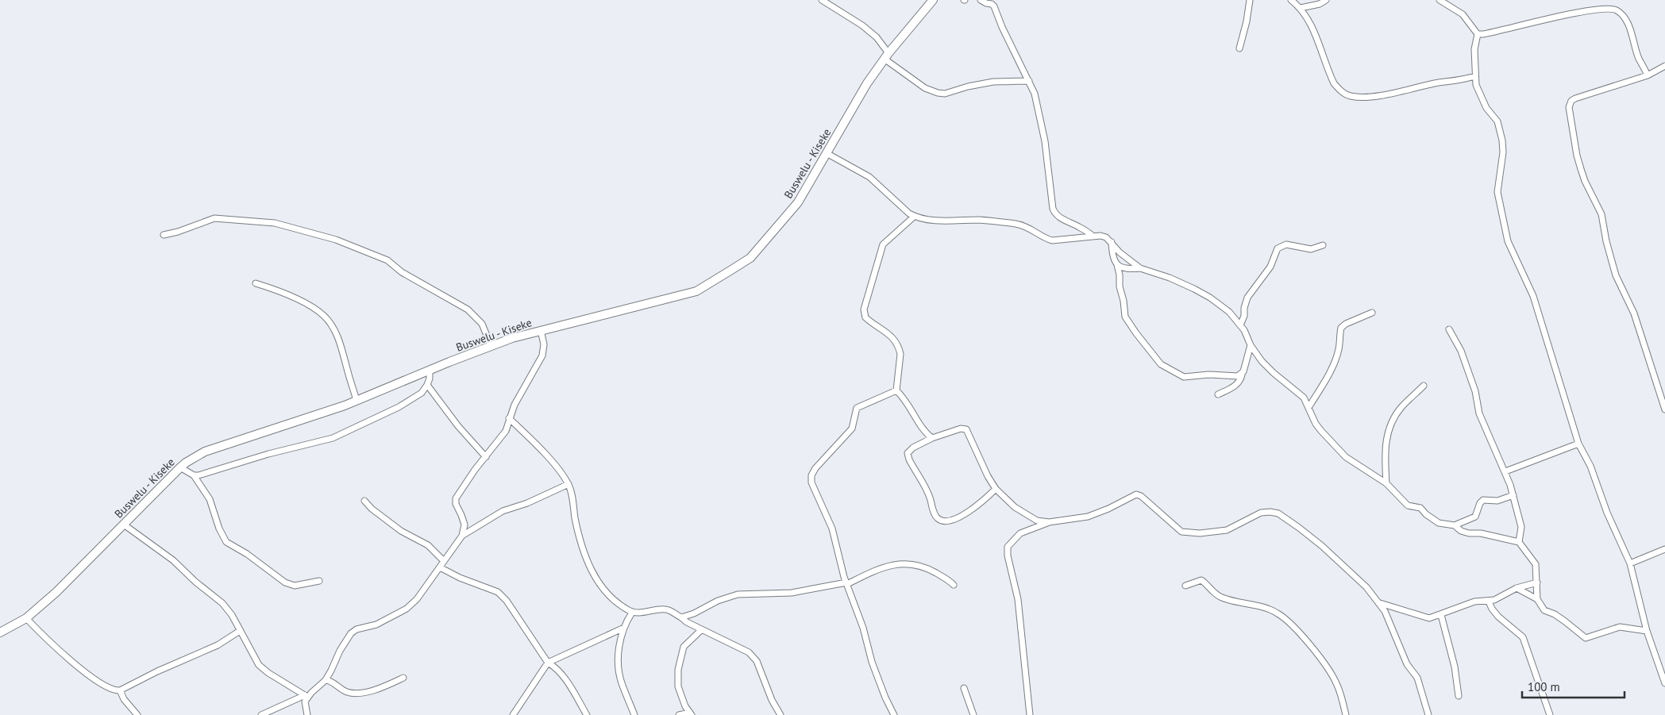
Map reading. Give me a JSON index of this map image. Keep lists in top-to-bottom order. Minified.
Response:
{"streets":{"main road":["Buswelu - Kiseke"]},"scale_bar":"100 m"}
